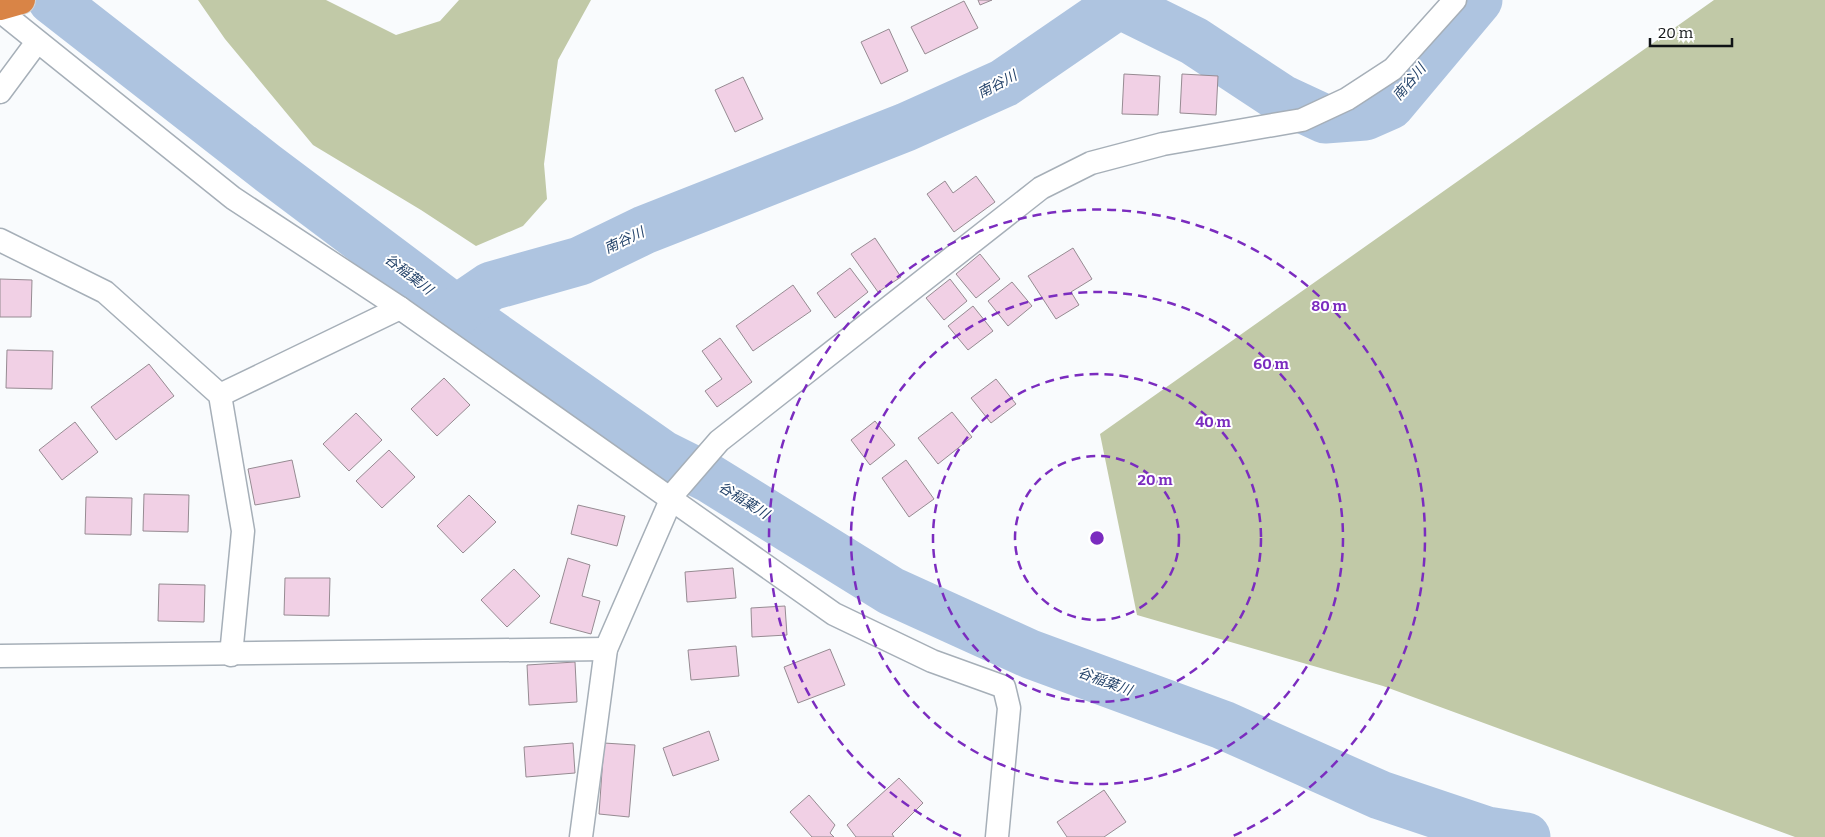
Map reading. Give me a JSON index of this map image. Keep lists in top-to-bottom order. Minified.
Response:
{"water":["南谷川","谷稲葉川"],"scale_bar":"20 m","rings":["80 m","60 m","40 m","20 m"]}
